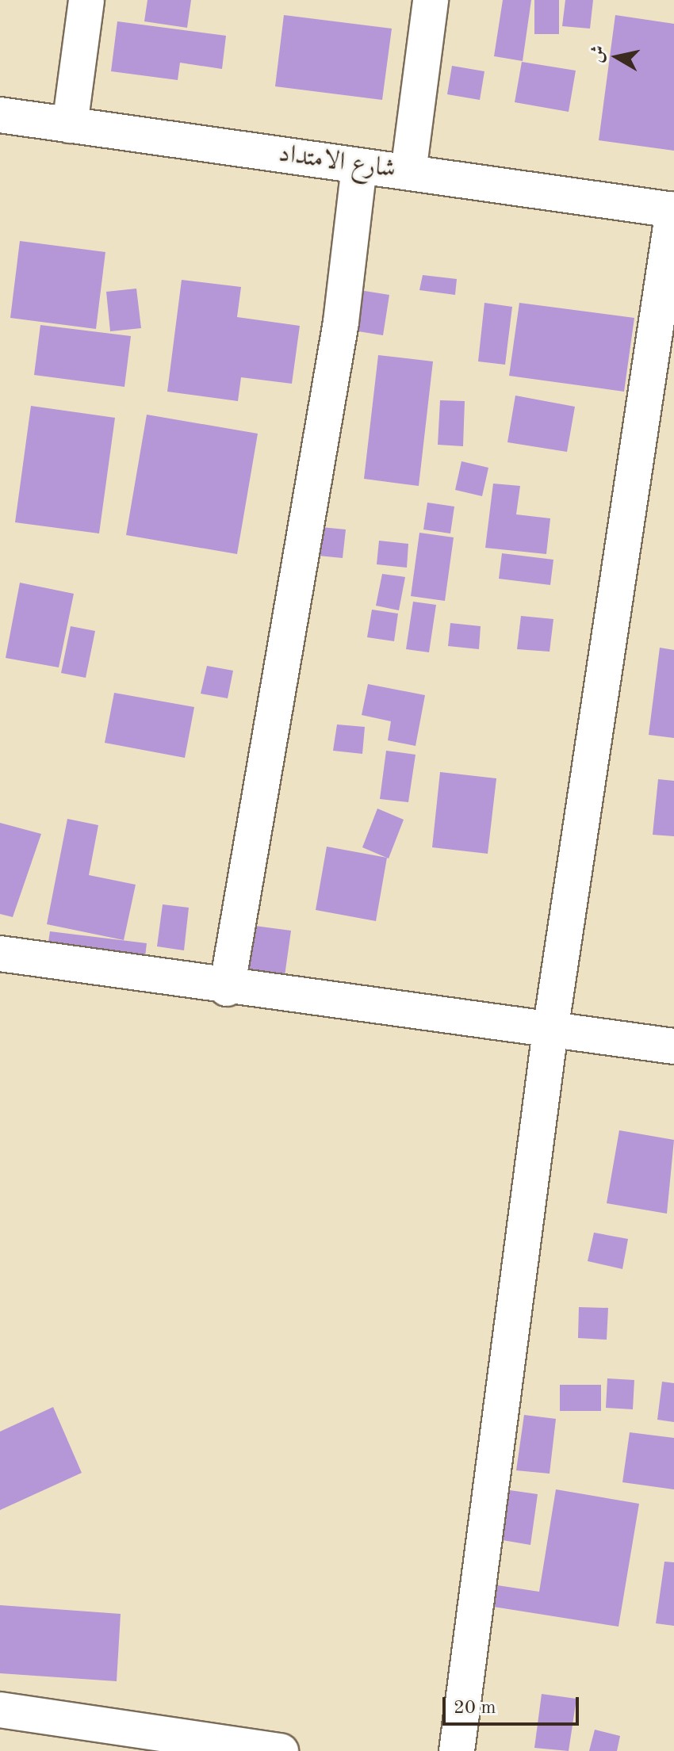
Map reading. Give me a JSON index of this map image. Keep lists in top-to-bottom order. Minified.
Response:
{"streets":{"street":["شارع الامتداد"]},"scale_bar":"20 m","north":"left"}
